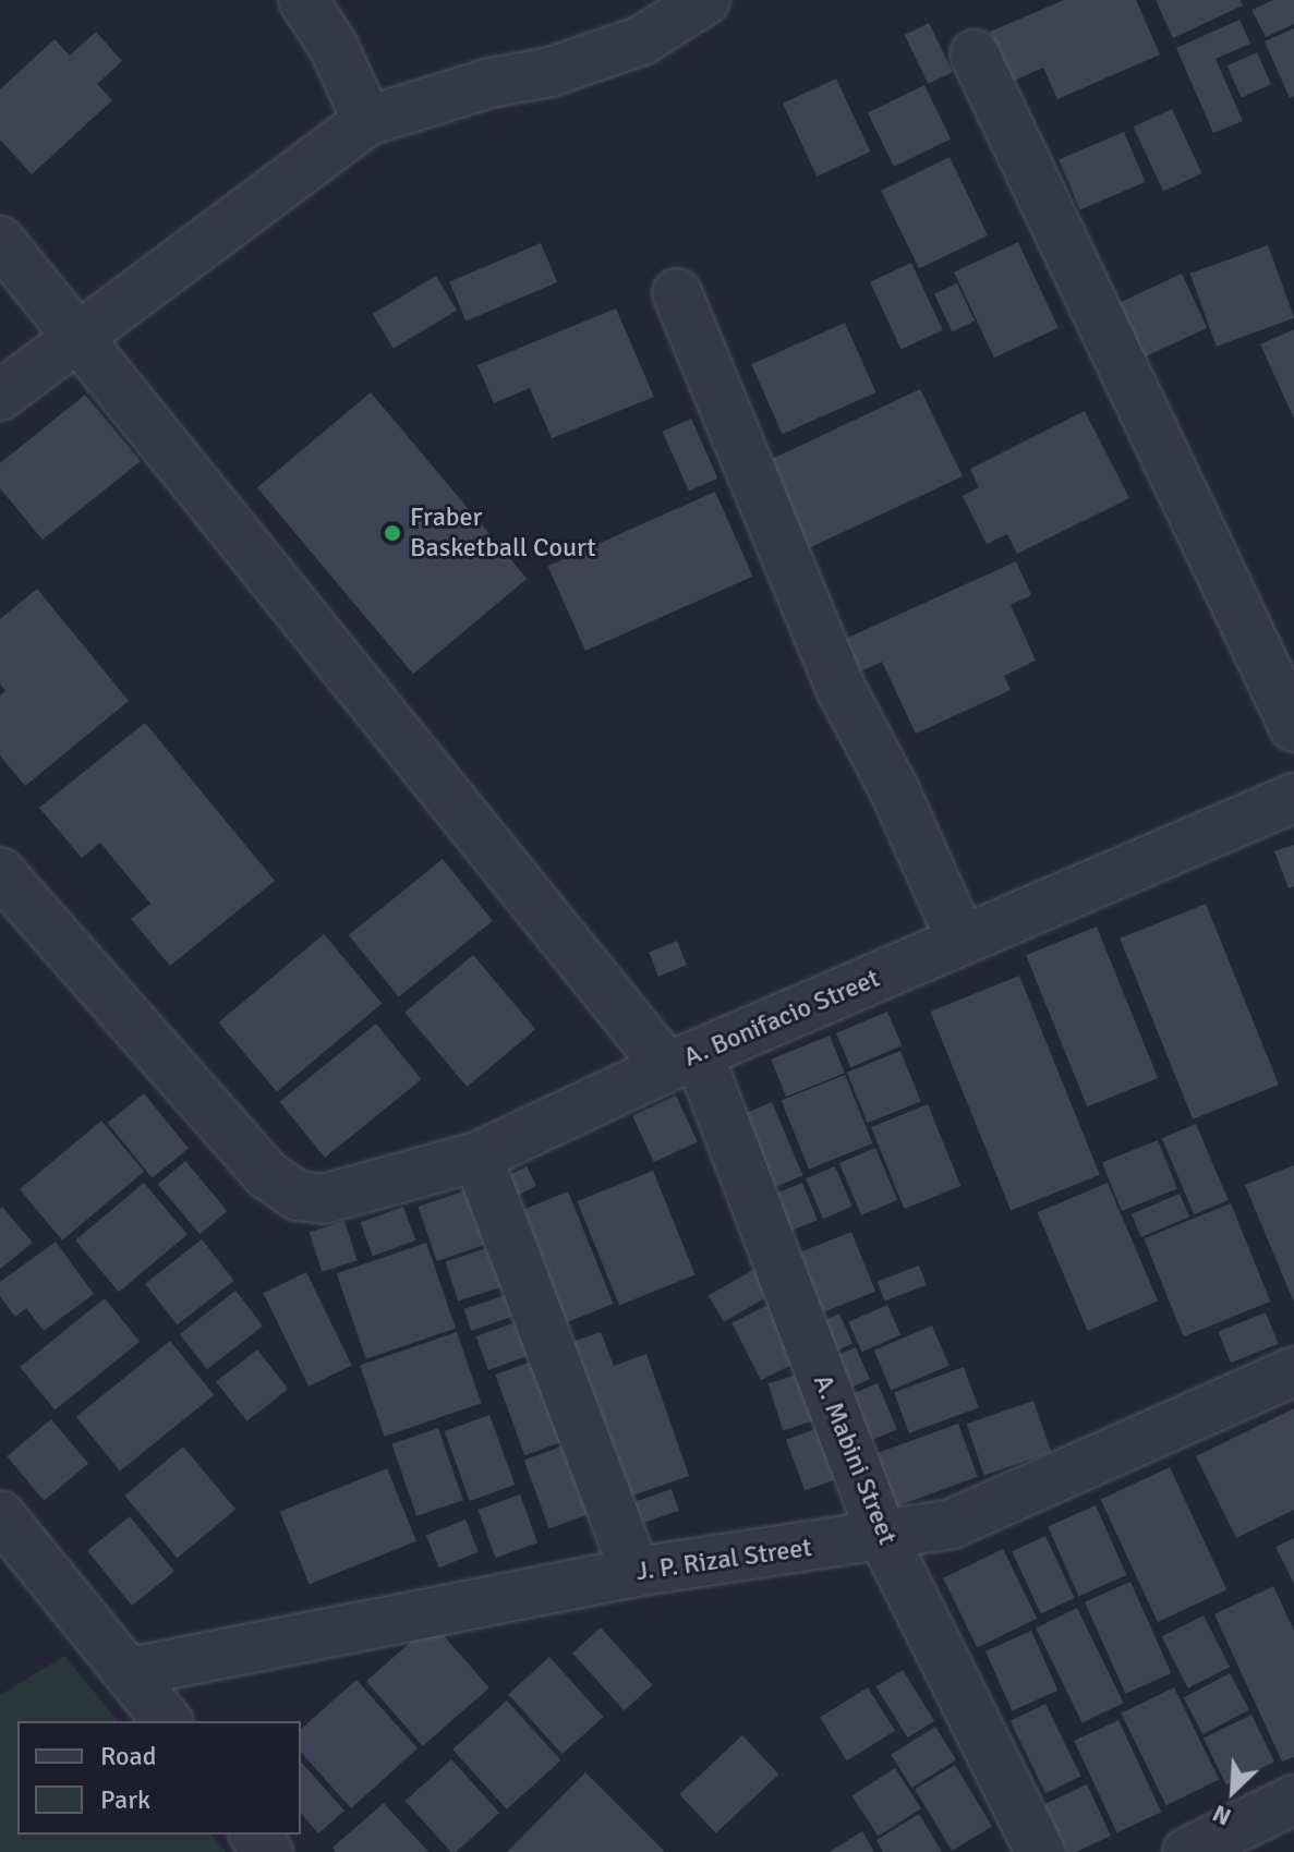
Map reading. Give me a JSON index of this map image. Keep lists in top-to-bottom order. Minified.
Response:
{"streets":{"street":["A. Bonifacio Street","A. Mabini Street","J. P. Rizal Street"]},"crossings":[["A. Bonifacio Street","A. Mabini Street"],["A. Mabini Street","J. P. Rizal Street"]],"places":["Fraber Basketball Court"],"legend":["Road","Park"],"north":"bottom left"}
